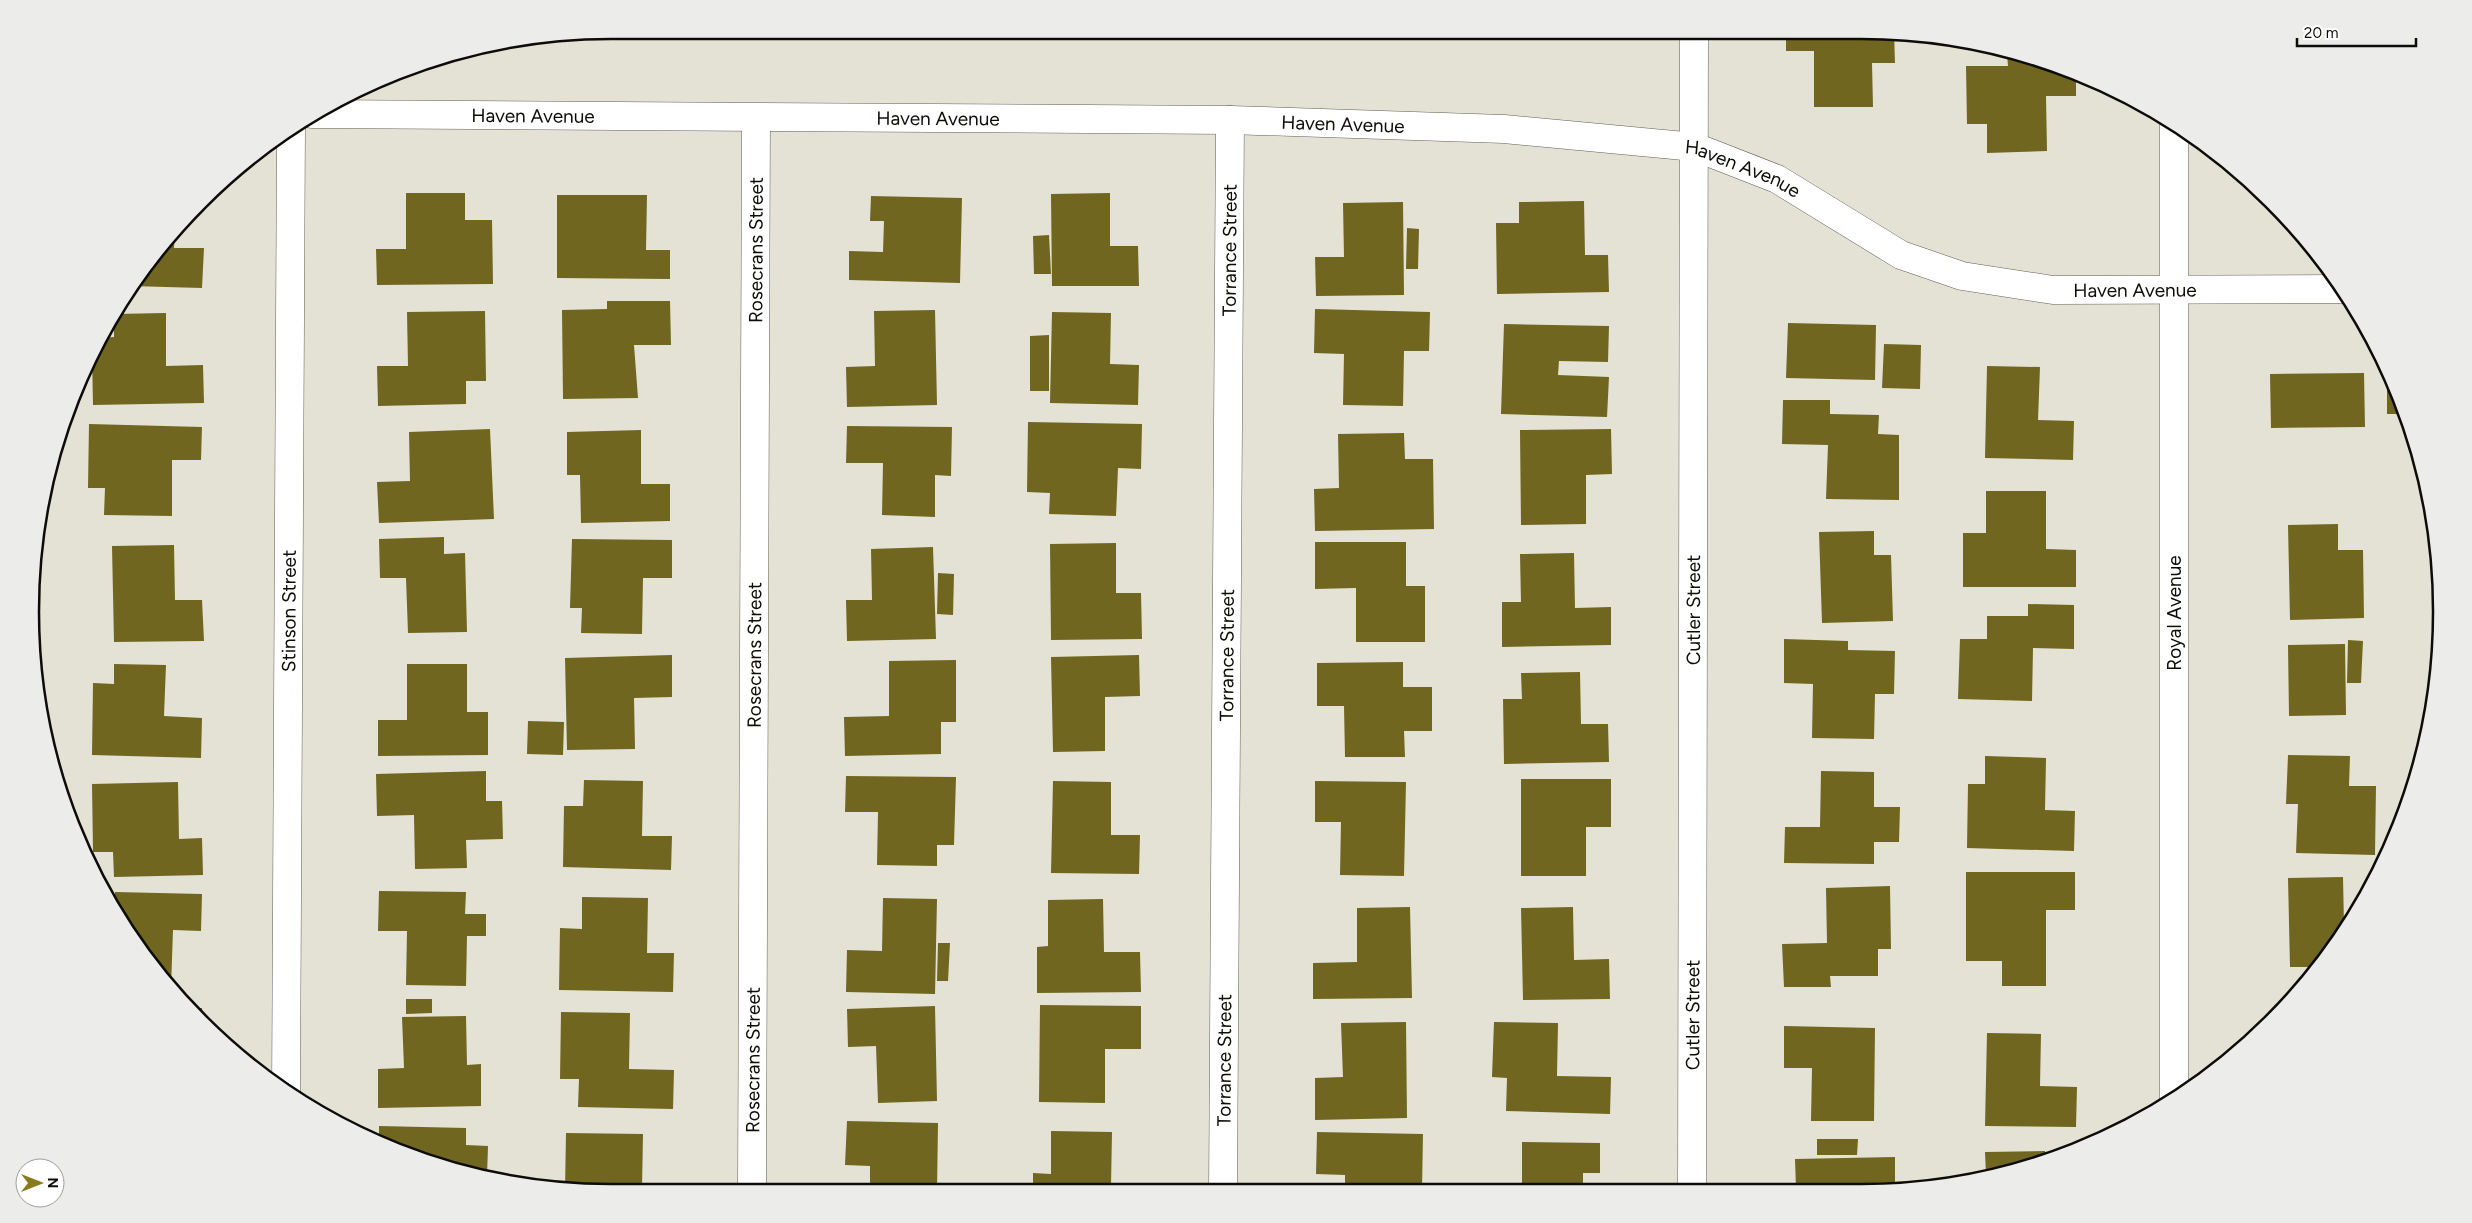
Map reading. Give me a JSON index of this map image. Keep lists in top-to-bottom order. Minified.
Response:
{"streets":{"street":["Haven Avenue","Rosecrans Street","Torrance Street","Stinson Street","Cutler Street","Royal Avenue"]},"crossings":[["Haven Avenue","Rosecrans Street"],["Haven Avenue","Torrance Street"],["Haven Avenue","Cutler Street"],["Haven Avenue","Royal Avenue"]],"scale_bar":"20 m","north":"right"}
